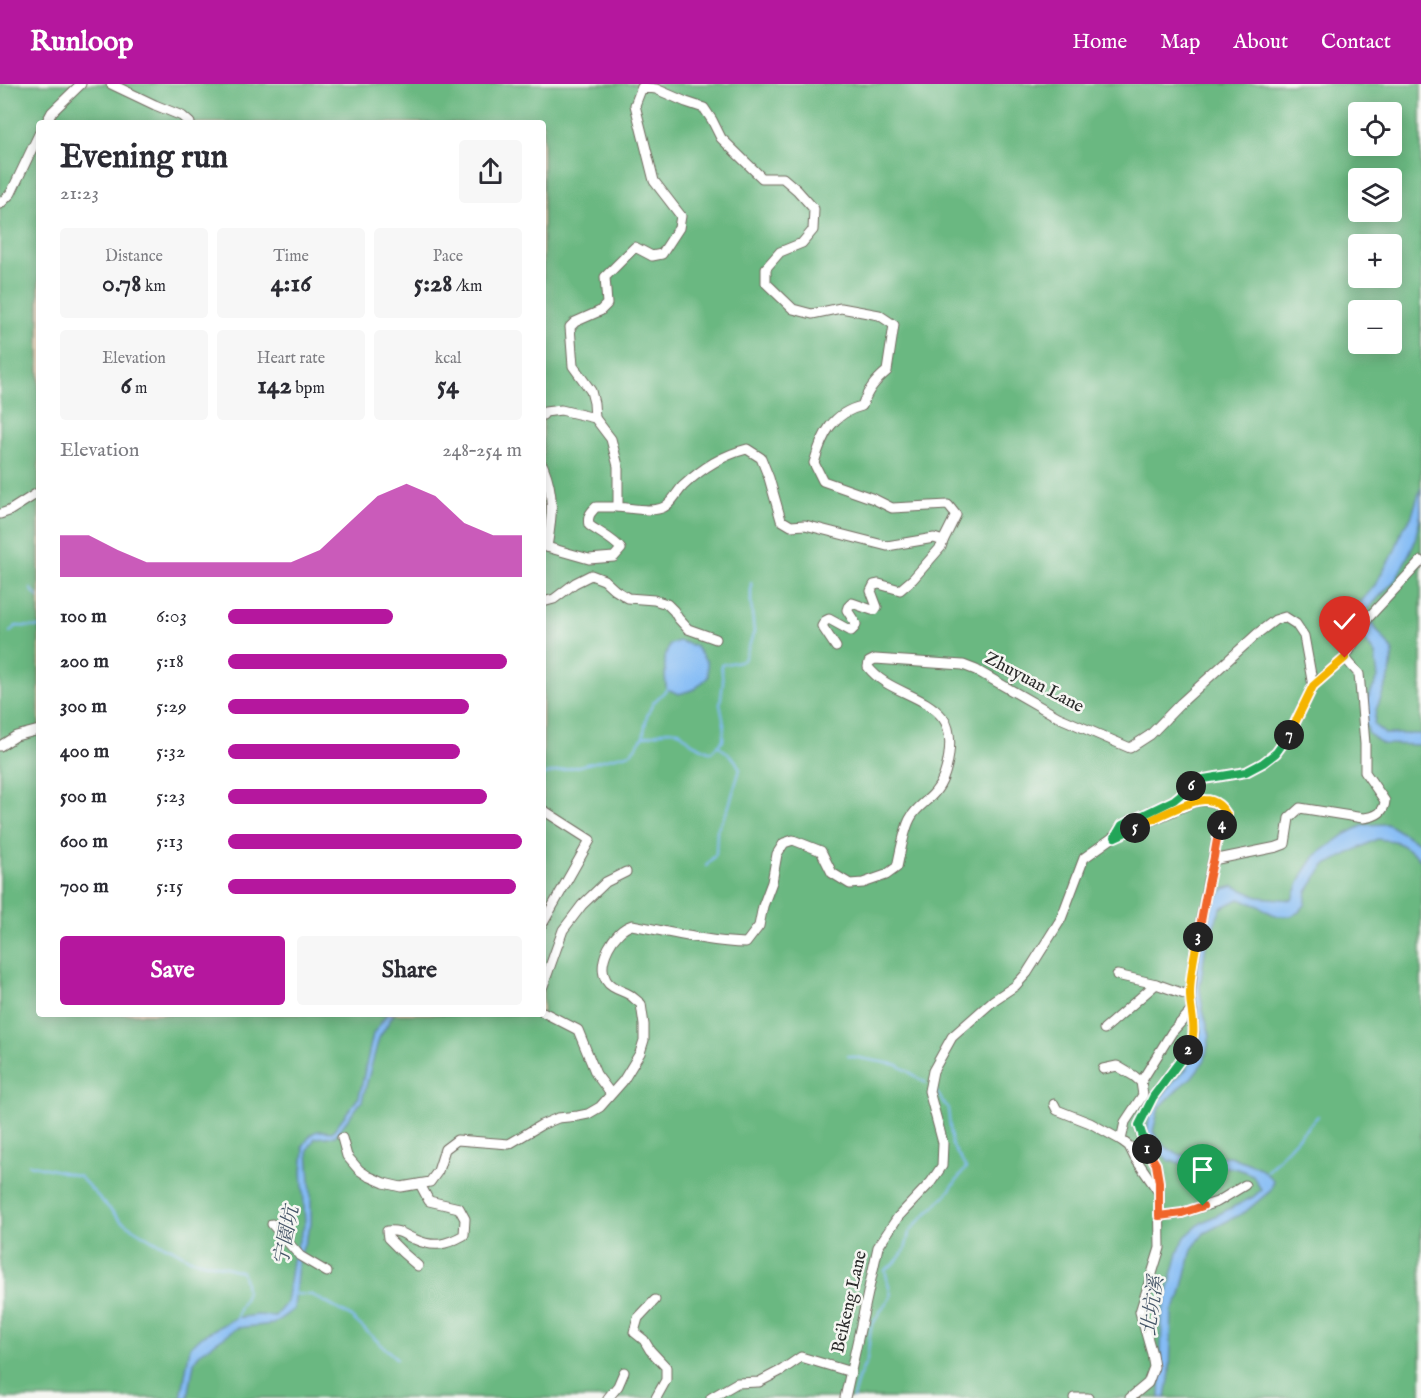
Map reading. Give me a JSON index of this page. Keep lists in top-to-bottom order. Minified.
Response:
{"streets":{"street":["Zhuyuan Lane","Beikeng Lane"]},"crossings":[["Zhuyuan Lane","Beikeng Lane"]],"water":["宁園坑","北坑溪"],"page":{"header":"Runloop","nav":["Home","Map","About","Contact"],"map_buttons":["+","−"],"heading":["Evening run","21:23"],"stats":[["Distance","0.78 km"],["Time","4:16"],["Pace","5:28 /km"],["Elevation","6 m"],["Heart rate","142 bpm"],["kcal","54"]],"chart":["Elevation","248–254 m"],"list":[{"name":"100 m","note":"6:03"},{"name":"200 m","note":"5:18"},{"name":"300 m","note":"5:29"},{"name":"400 m","note":"5:32"},{"name":"500 m","note":"5:23"},{"name":"600 m","note":"5:13"},{"name":"700 m","note":"5:15"}],"pins":["7","6","4","5","3","2","1"],"buttons":["Save","Share"]}}
